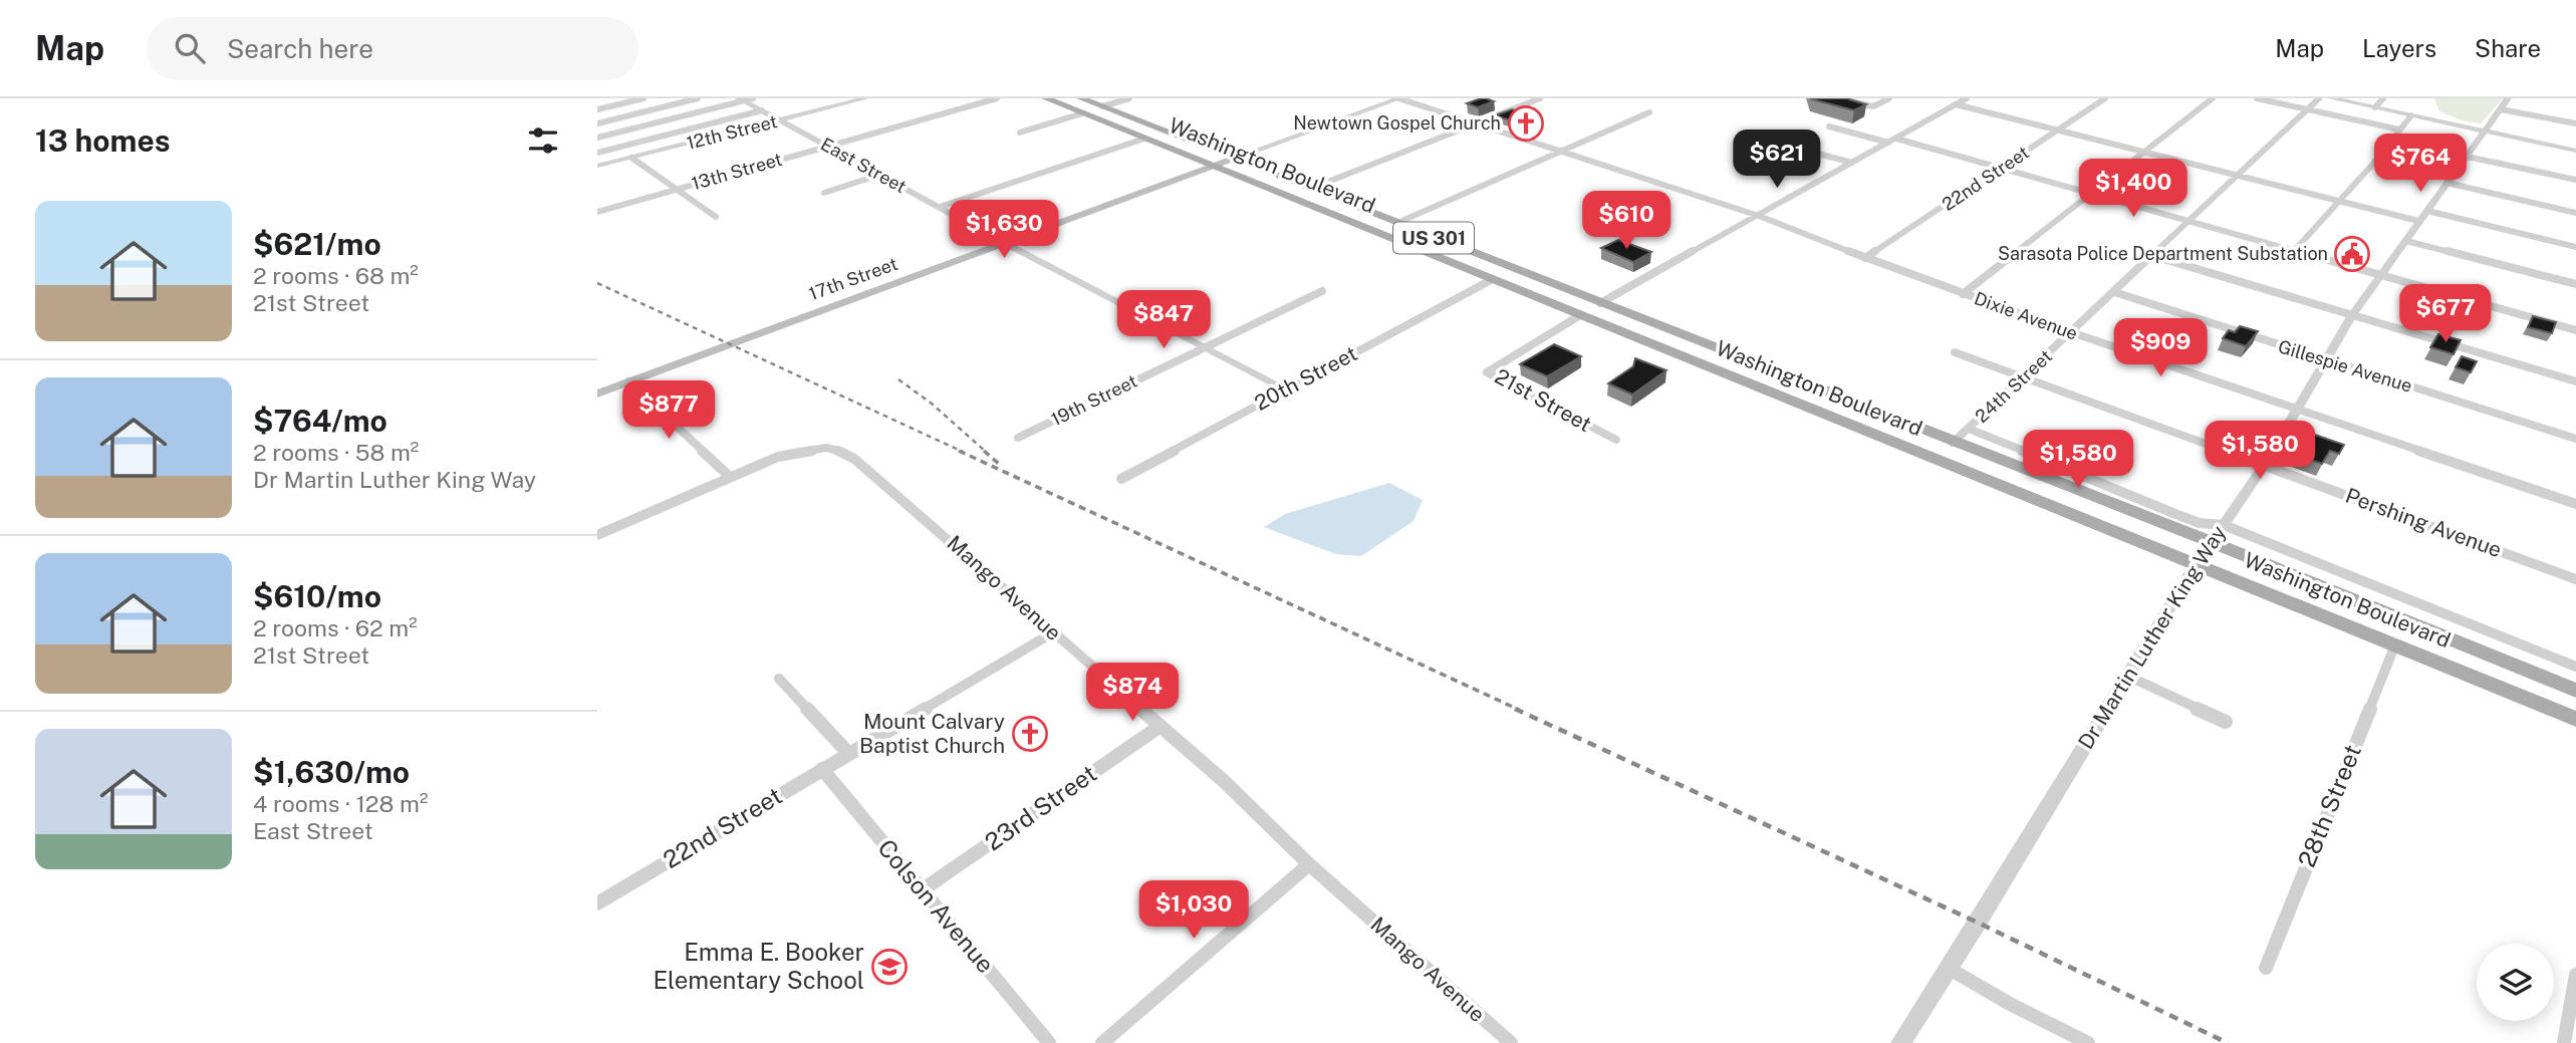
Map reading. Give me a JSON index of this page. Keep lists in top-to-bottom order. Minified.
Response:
{"streets":{"main road":["Washington Boulevard","US 301","17th Street"],"street":["12th Street","East Street","13th Street","22nd Street","Dixie Avenue","Gillespie Avenue","20th Street","24th Street","19th Street","21st Street","Pershing Avenue","Mango Avenue","Dr Martin Luther King Way","28th Street","23rd Street","Colson Avenue"]},"crossings":[["12th Street","East Street"],["East Street","13th Street"],["East Street","17th Street"],["East Street","20th Street"],["East Street","19th Street"],["Washington Boulevard","17th Street"],["Washington Boulevard","20th Street"],["Washington Boulevard","24th Street"],["Washington Boulevard","21st Street"],["Washington Boulevard","Dr Martin Luther King Way"],["Washington Boulevard","28th Street"],["22nd Street","Dixie Avenue"],["22nd Street","Mango Avenue"],["22nd Street","Colson Avenue"],["Dixie Avenue","24th Street"],["Dixie Avenue","Dr Martin Luther King Way"],["Gillespie Avenue","24th Street"],["Gillespie Avenue","Dr Martin Luther King Way"],["24th Street","Pershing Avenue"],["Pershing Avenue","Dr Martin Luther King Way"],["Mango Avenue","23rd Street"],["23rd Street","Colson Avenue"]],"places":{"church":["Newtown Gospel Church","Mount Calvary Baptist Church"],"public building":["Sarasota Police Department Substation"],"school or university":["Emma E. Booker Elementary School"]},"page":{"header":"Map","search":"Search here","nav":["Map","Layers","Share"],"heading":"13 homes","price":["$621","$764","$1,400","$610","$1,630","$677","$847","$909","$877","$1,580","$1,580","$874","$1,030"],"list":[{"name":"$621/mo","note":"2 rooms · 68 m² · 21st Street"},{"name":"$764/mo","note":"2 rooms · 58 m² · Dr Martin Luther King Way"},{"name":"$610/mo","note":"2 rooms · 62 m² · 21st Street"},{"name":"$1,630/mo","note":"4 rooms · 128 m² · East Street"}]}}
